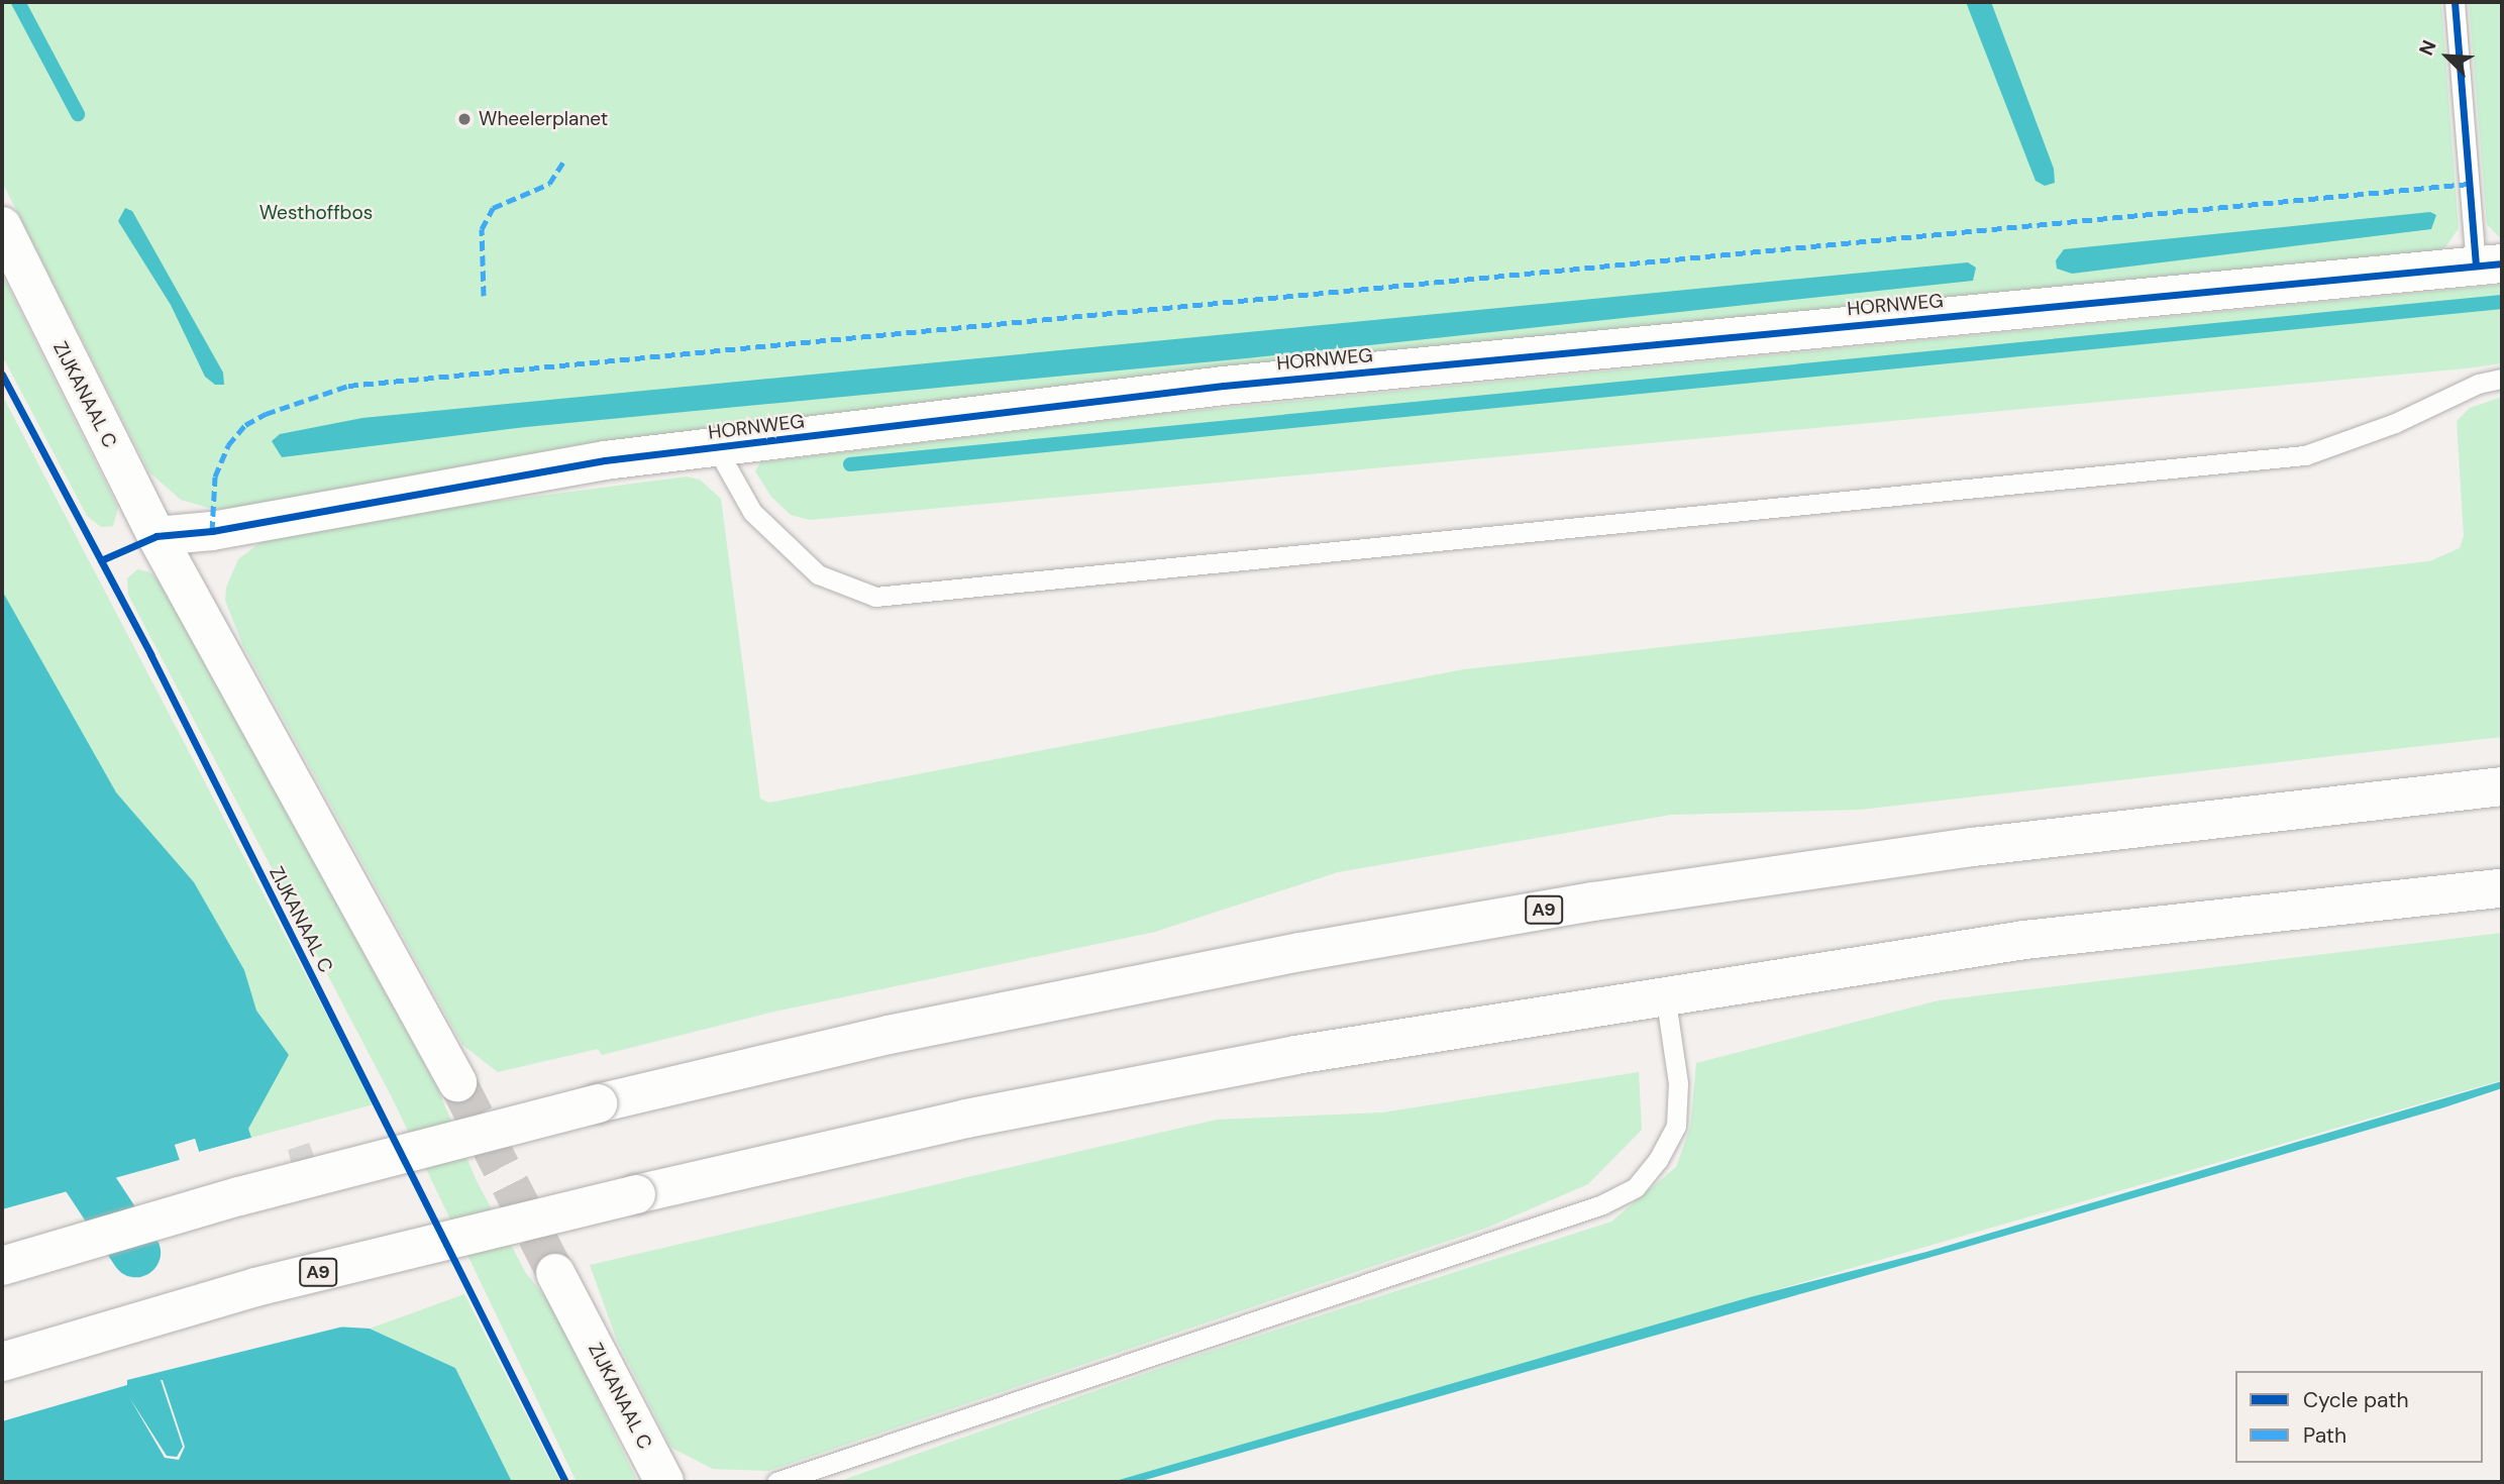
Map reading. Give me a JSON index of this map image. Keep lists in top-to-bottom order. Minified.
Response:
{"streets":{"main road":["HORNWEG","ZIJKANAAL C","A9"]},"crossings":[["HORNWEG","ZIJKANAAL C"]],"parks":["Westhoffbos"],"places":["Wheelerplanet"],"legend":["Cycle path","Path"],"north":"top left"}
